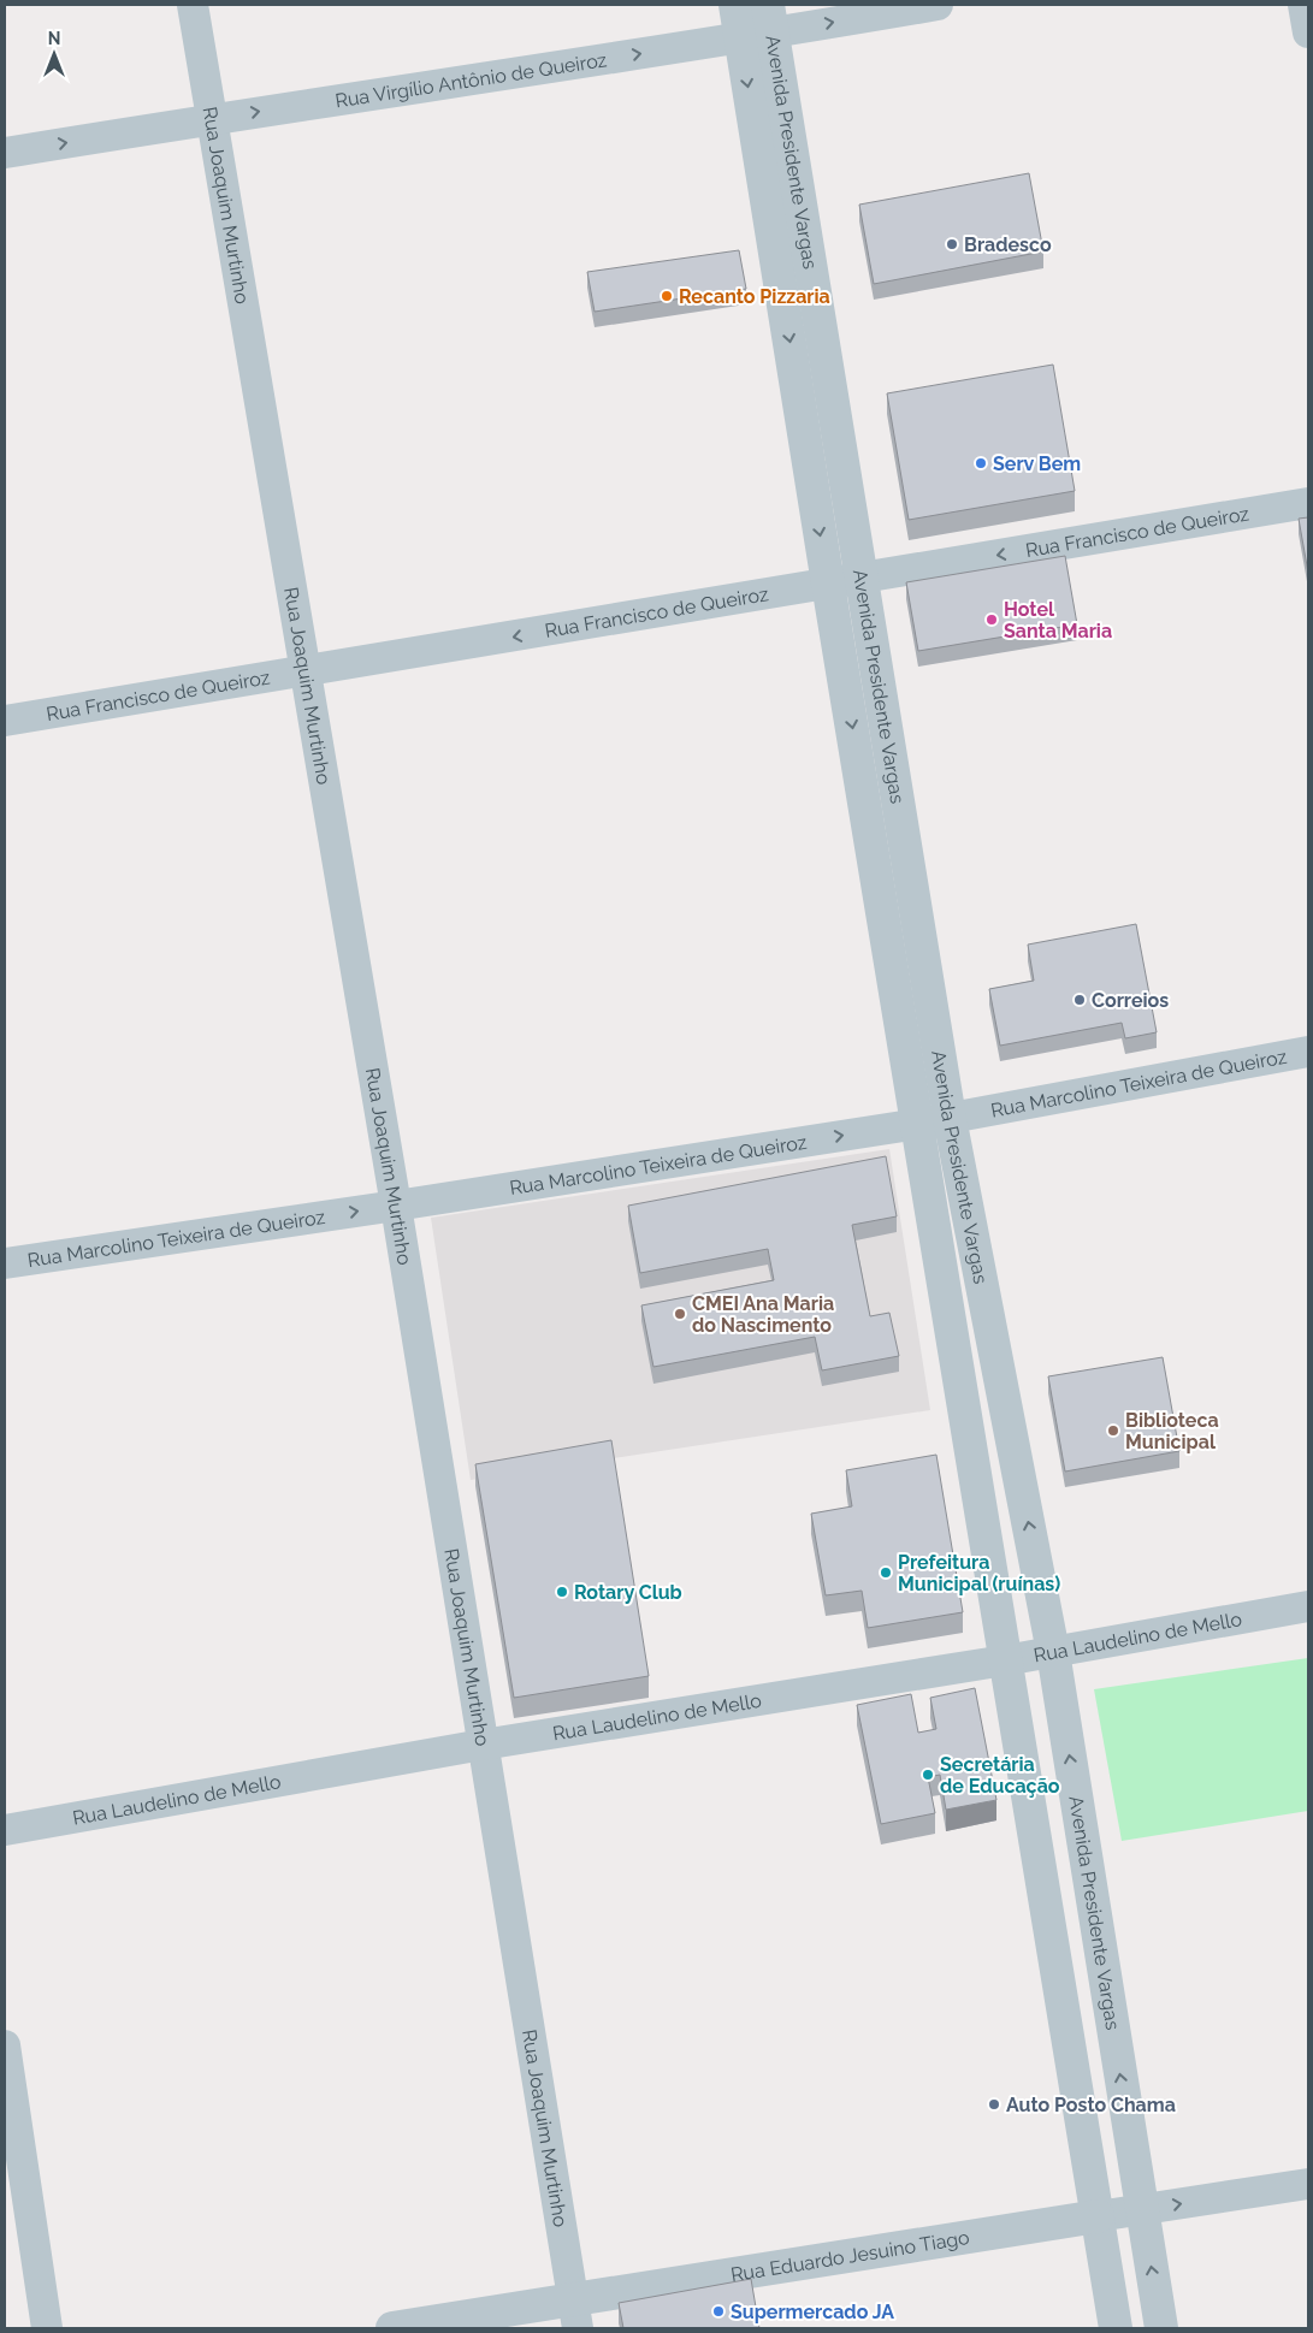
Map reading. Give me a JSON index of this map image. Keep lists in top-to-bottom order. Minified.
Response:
{"streets":{"street":["Rua Virgílio Antônio de Queiroz","Avenida Presidente Vargas","Rua Joaquim Murtinho","Rua Francisco de Queiroz","Rua Marcolino Teixeira de Queiroz","Rua Laudelino de Mello","Rua Eduardo Jesuino Tiago"]},"crossings":[["Rua Virgílio Antônio de Queiroz","Avenida Presidente Vargas"],["Rua Virgílio Antônio de Queiroz","Rua Joaquim Murtinho"],["Avenida Presidente Vargas","Rua Francisco de Queiroz"],["Avenida Presidente Vargas","Rua Marcolino Teixeira de Queiroz"],["Avenida Presidente Vargas","Rua Laudelino de Mello"],["Avenida Presidente Vargas","Rua Eduardo Jesuino Tiago"],["Rua Joaquim Murtinho","Rua Francisco de Queiroz"],["Rua Joaquim Murtinho","Rua Marcolino Teixeira de Queiroz"],["Rua Joaquim Murtinho","Rua Laudelino de Mello"],["Rua Joaquim Murtinho","Rua Eduardo Jesuino Tiago"]],"one_way":["Rua Virgílio Antônio de Queiroz","Rua Francisco de Queiroz","Rua Marcolino Teixeira de Queiroz"],"places":["Bradesco","Recanto Pizzaria","Serv Bem","Hotel Santa Maria","Correios","CMEI Ana Maria do Nascimento","Biblioteca Municipal","Prefeitura Municipal (ruínas)","Rotary Club","Secretária de Educação","Auto Posto Chama","Supermercado JA"],"north":"top"}
